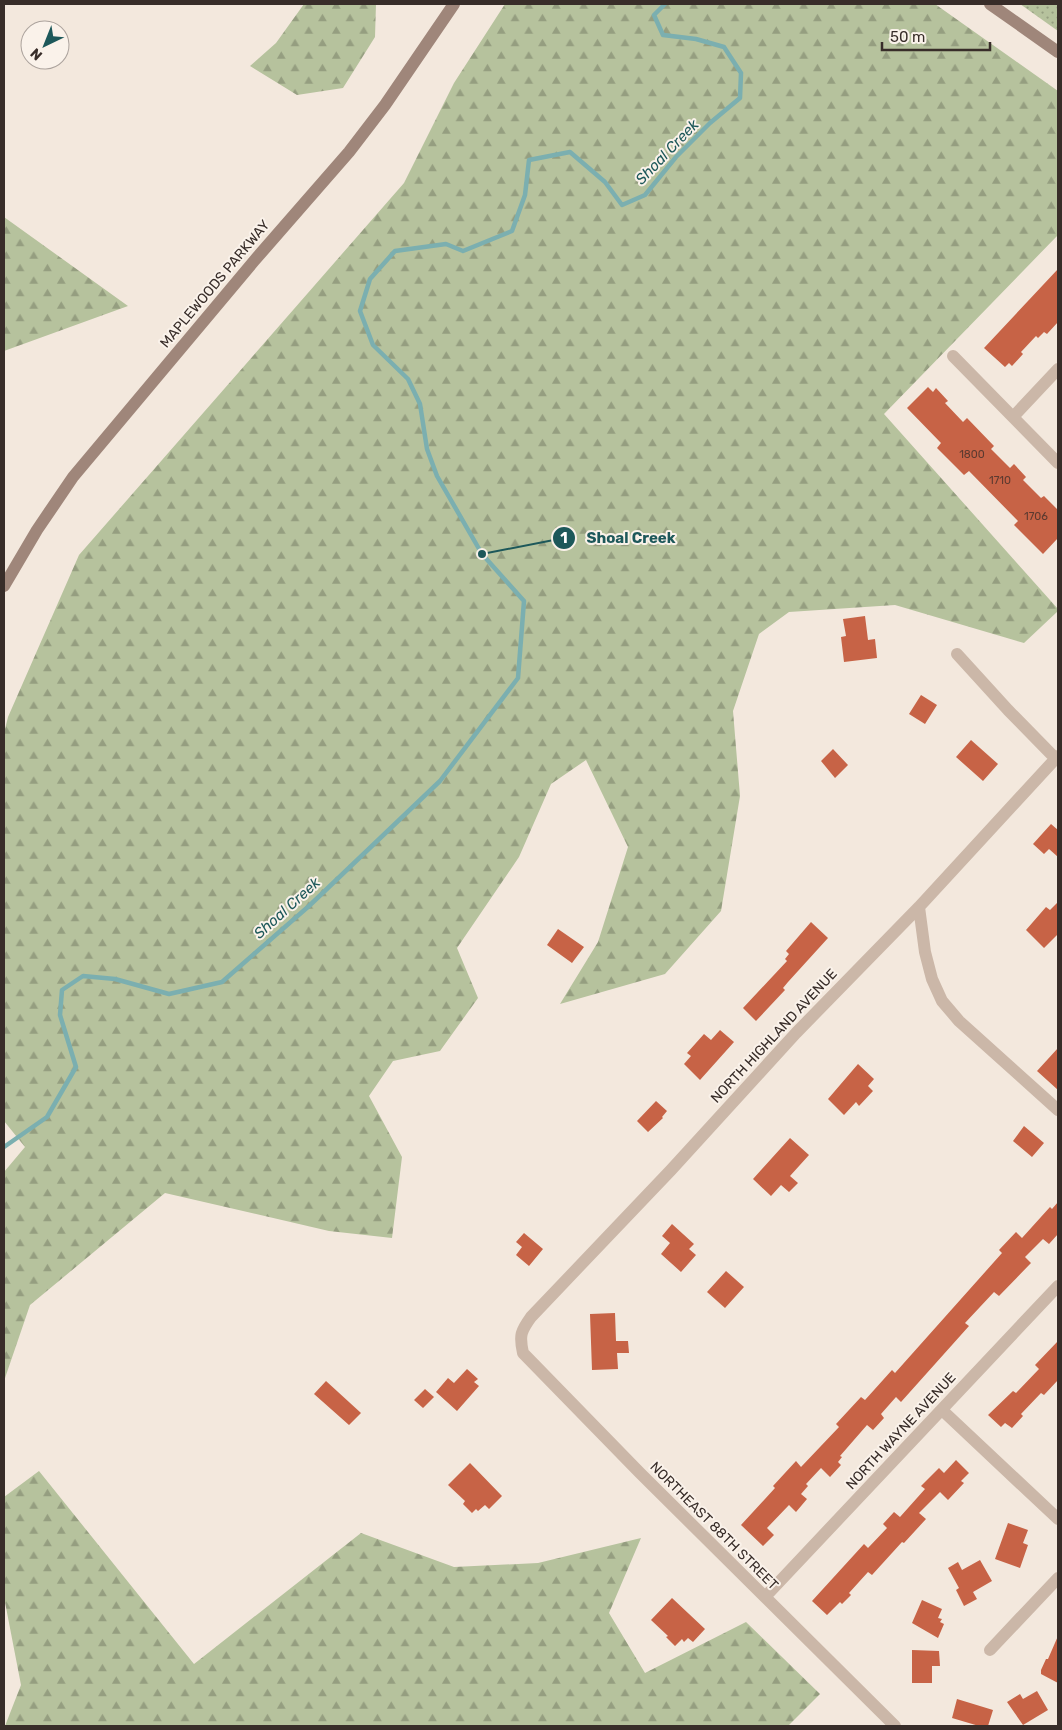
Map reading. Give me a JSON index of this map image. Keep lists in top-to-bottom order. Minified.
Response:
{"streets":{"main road":["MAPLEWOODS PARKWAY"],"street":["NORTH HIGHLAND AVENUE","NORTH WAYNE AVENUE","NORTHEAST 88TH STREET"]},"crossings":[["NORTH HIGHLAND AVENUE","NORTHEAST 88TH STREET"],["NORTH WAYNE AVENUE","NORTHEAST 88TH STREET"]],"water":["Shoal Creek"],"places":["Shoal Creek"],"house_numbers":["1800","1710","1706"],"scale_bar":"50 m","north":"bottom left"}
